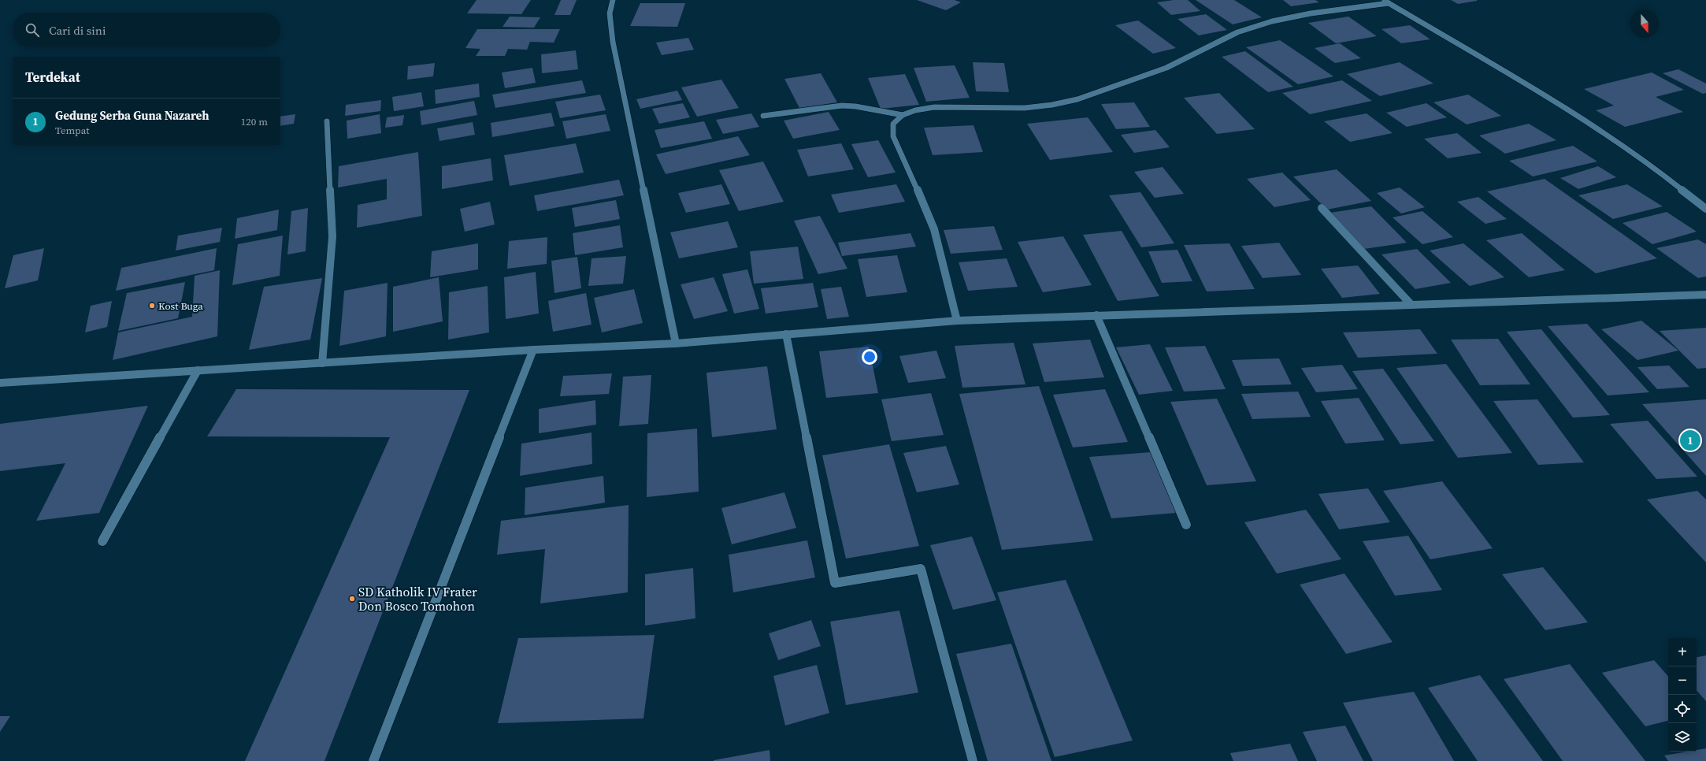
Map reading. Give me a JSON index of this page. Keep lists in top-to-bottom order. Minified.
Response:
{"places":["Kost Buga","SD Katholik IV Frater Don Bosco Tomohon"],"north":"bottom","page":{"search":"Cari di sini","heading":"Terdekat","list":[{"mark":"1","name":"Gedung Serba Guna Nazareh","note":"Tempat","value":"120 m"}],"pins":"1","map_buttons":["+","−"]}}
